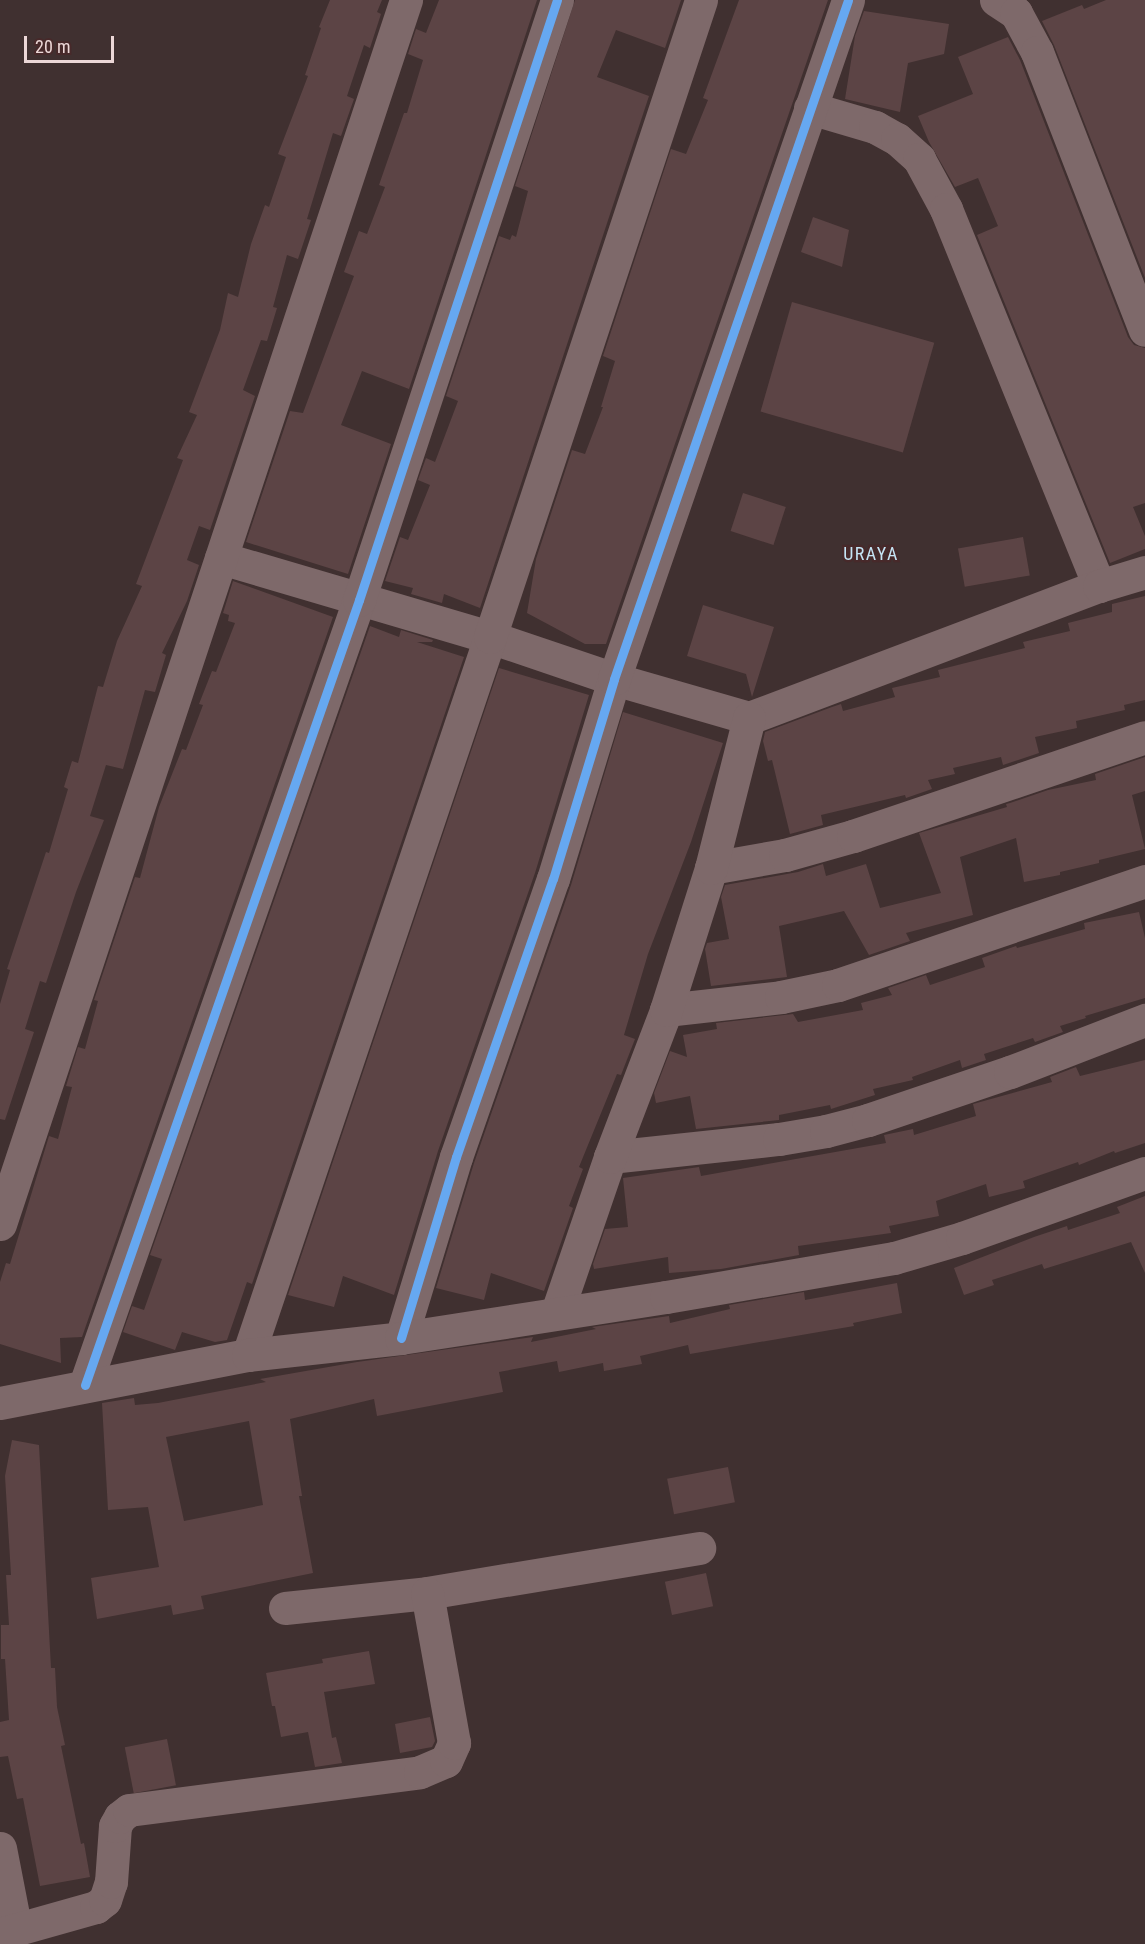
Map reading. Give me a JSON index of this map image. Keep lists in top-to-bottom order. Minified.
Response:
{"districts":["URAYA"],"scale_bar":"20 m"}
